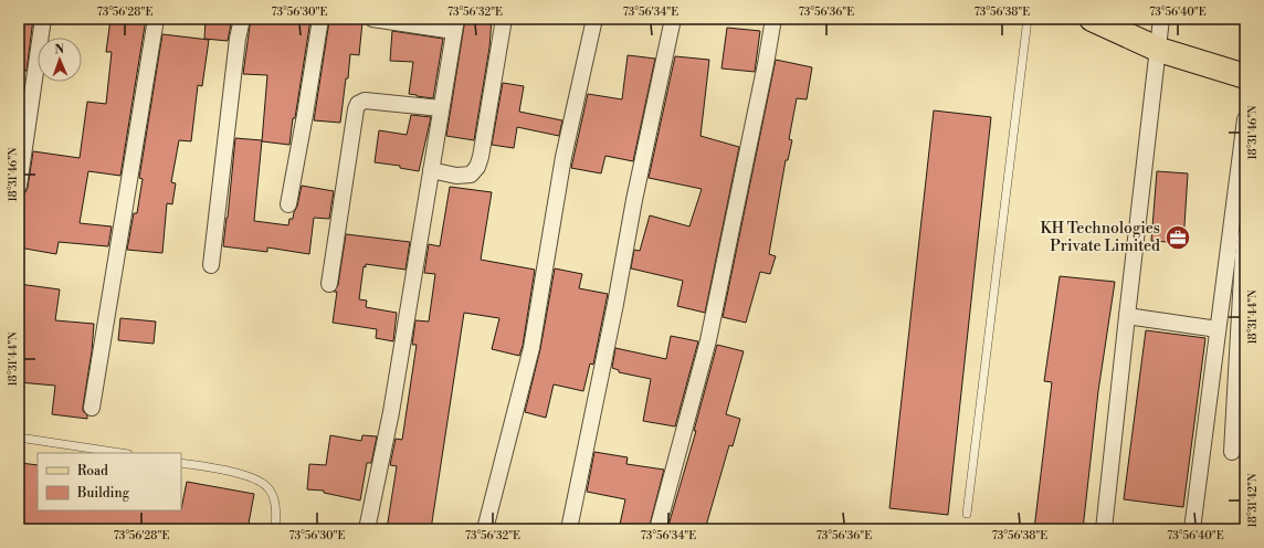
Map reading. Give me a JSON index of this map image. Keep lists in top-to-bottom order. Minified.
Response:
{"places":{"office":["KH Technologies Private Limited"]},"legend":["Road","Building"],"north":"top","coordinates":["73°56'28\"E","73°56'30\"E","73°56'32\"E","73°56'34\"E","73°56'36\"E","73°56'38\"E","73°56'40\"E","18°31'46\"N","18°31'44\"N","18°31'42\"N"]}
